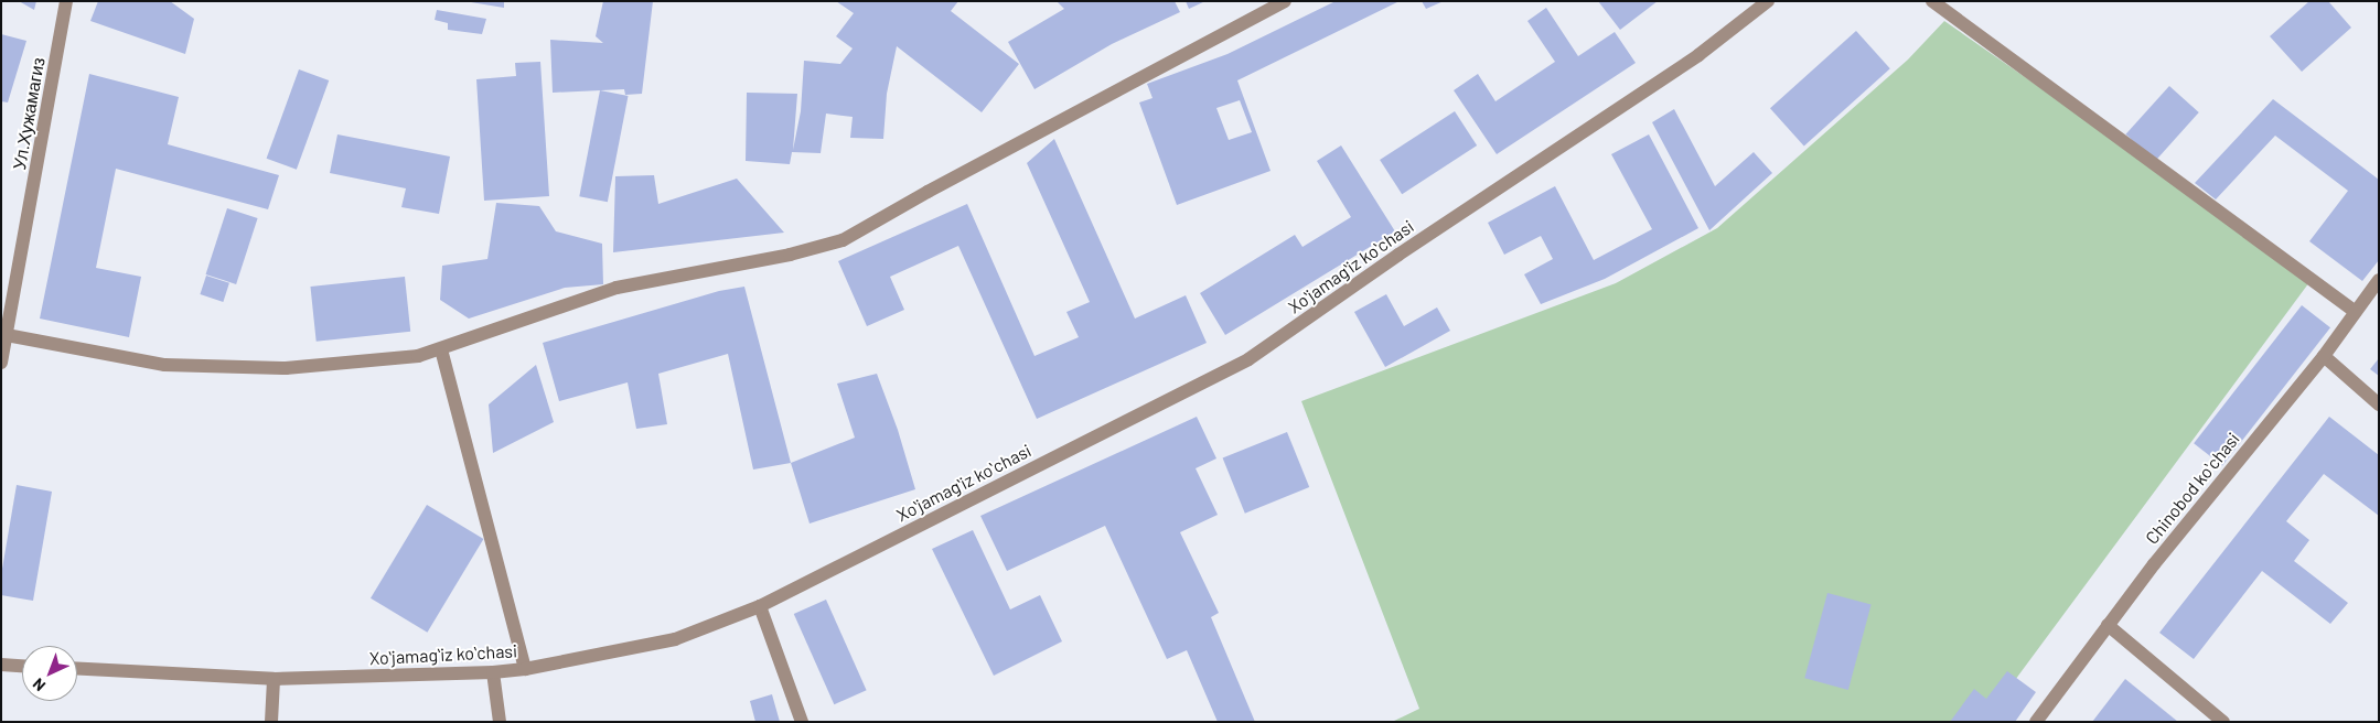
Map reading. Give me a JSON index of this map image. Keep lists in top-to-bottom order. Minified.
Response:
{"streets":{"street":["Ул.Хужамагиз","Xoʻjamagʻiz koʻchasi","Chinobod koʻchasi"]},"north":"bottom left"}
